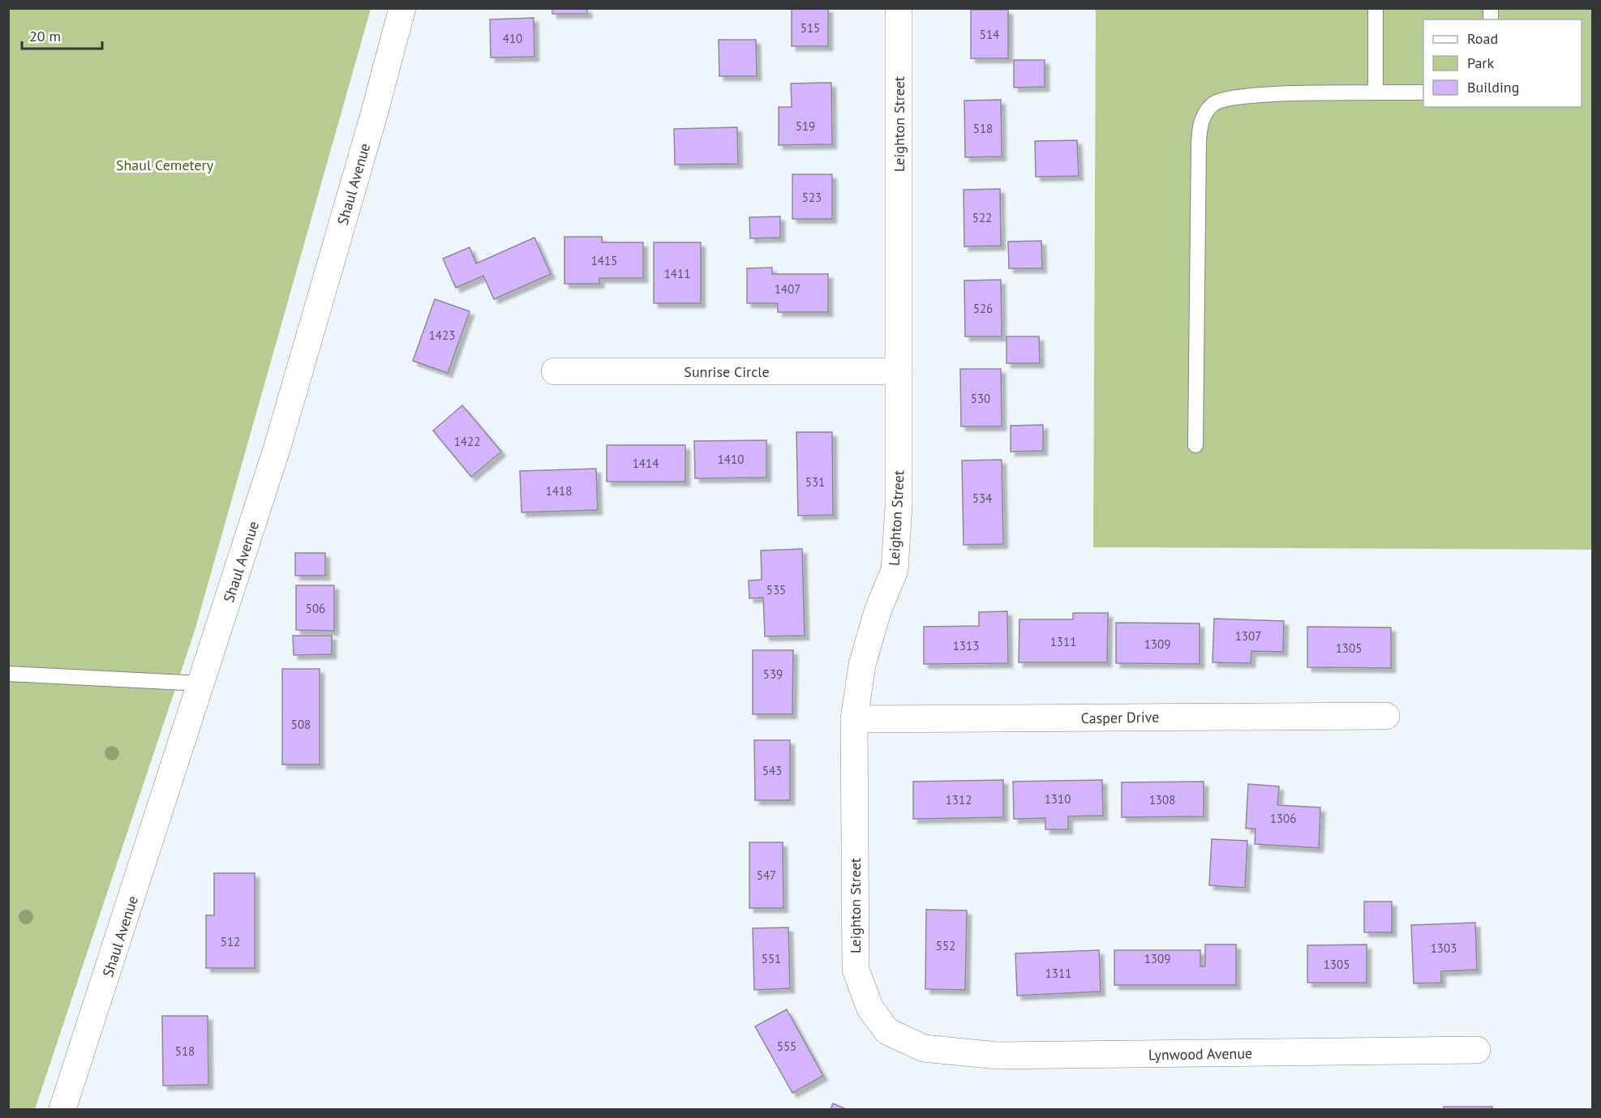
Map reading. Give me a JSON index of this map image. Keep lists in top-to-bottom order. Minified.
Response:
{"streets":{"street":["Leighton Street","Shaul Avenue","Sunrise Circle","Casper Drive","Lynwood Avenue"]},"crossings":[["Leighton Street","Sunrise Circle"],["Leighton Street","Casper Drive"],["Leighton Street","Lynwood Avenue"]],"parks":["Shaul Cemetery"],"house_numbers":["515","514","410","519","518","523","522","1415","1411","1407","526","1423","530","1422","1410","1414","531","1418","534","535","506","1307","1311","1309","1313","1305","539","508","543","1310","1312","1308","1306","547","512","552","1303","551","1309","1305","1311","555","518"],"legend":["Road","Park","Building"],"scale_bar":"20 m"}
